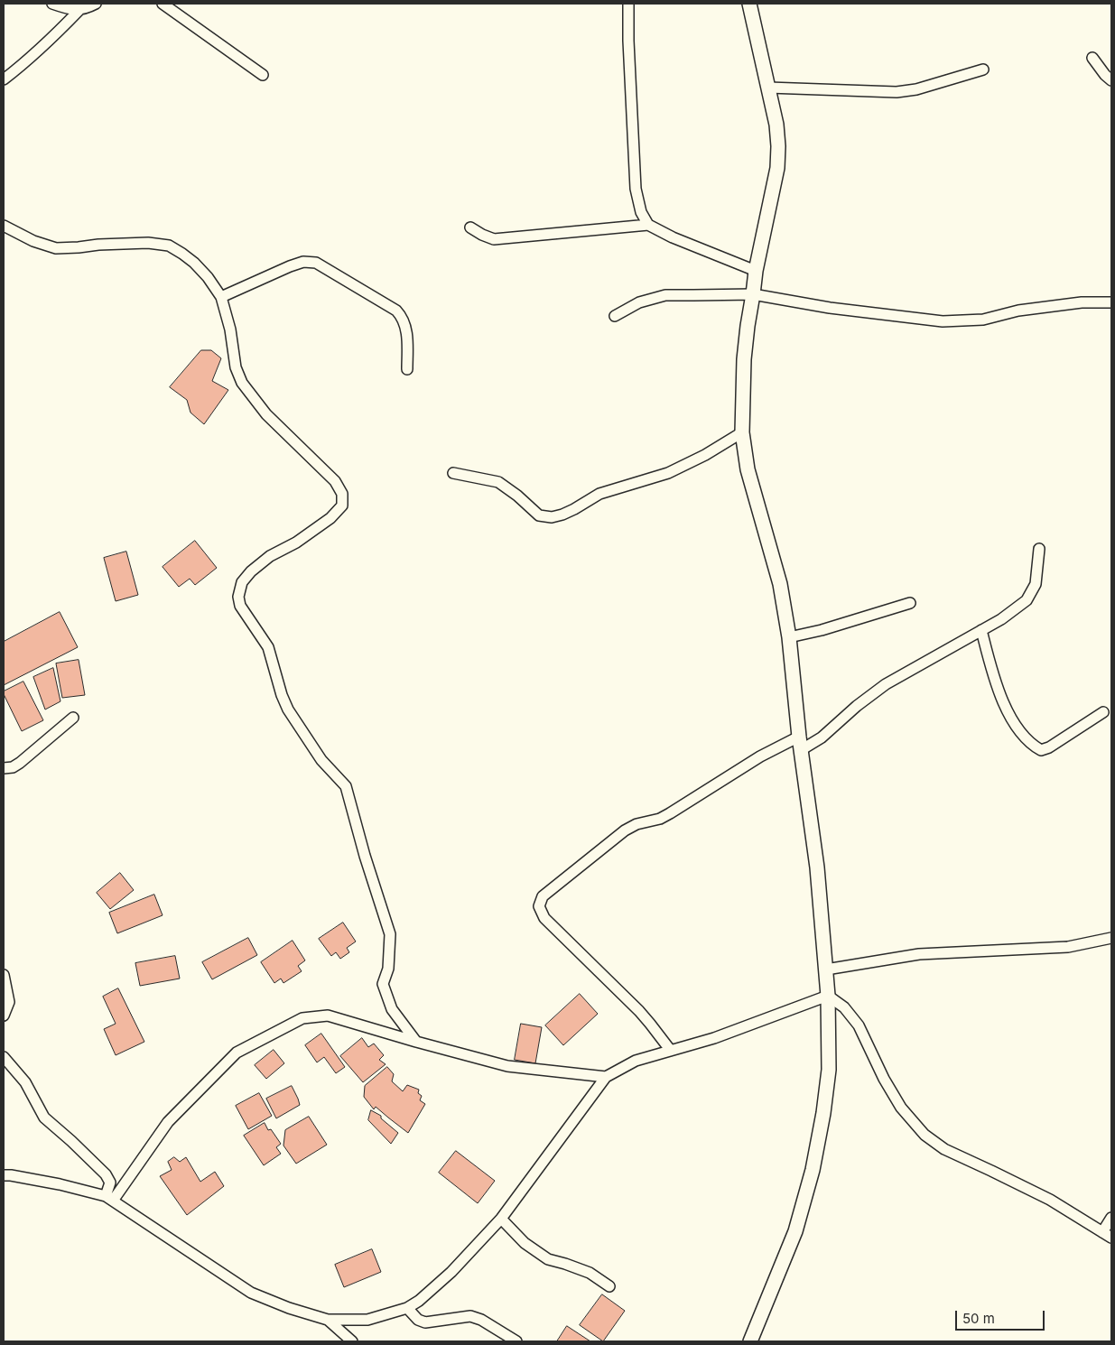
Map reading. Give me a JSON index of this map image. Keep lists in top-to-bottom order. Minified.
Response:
{"scale_bar":"50 m"}
